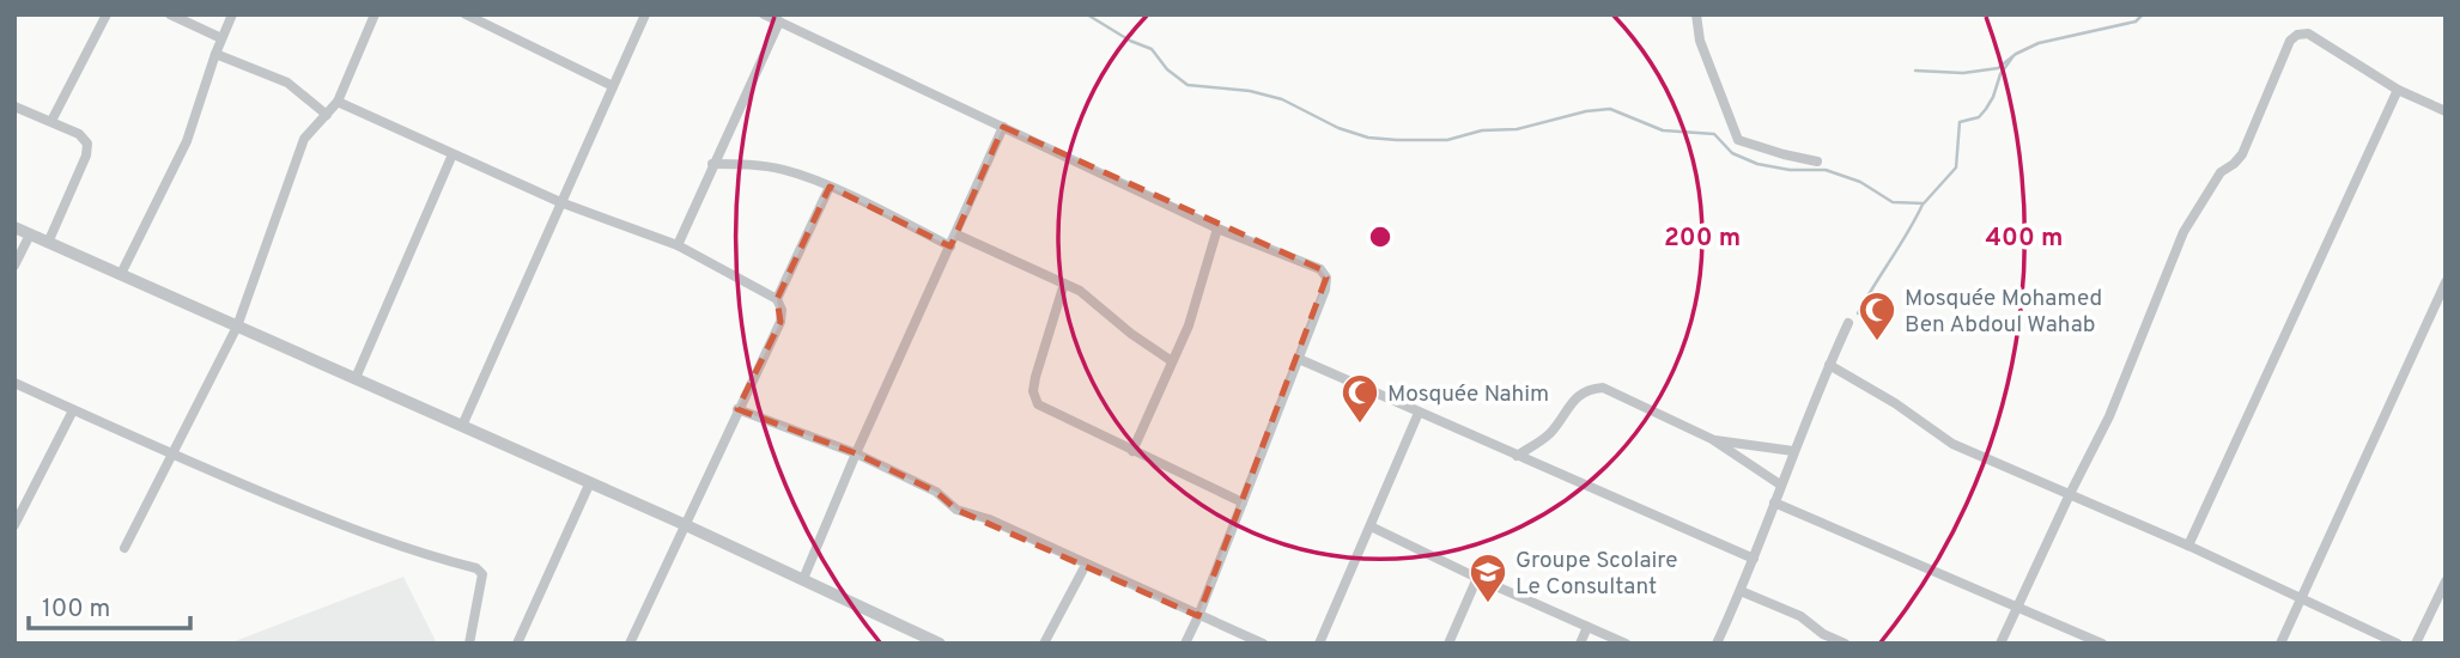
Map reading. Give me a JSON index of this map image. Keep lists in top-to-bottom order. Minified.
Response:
{"places":{"mosque":["Mosquée Mohamed Ben Abdoul Wahab","Mosquée Nahim"],"school or university":["Groupe Scolaire Le Consultant"]},"scale_bar":"100 m","rings":["200 m","400 m"]}
